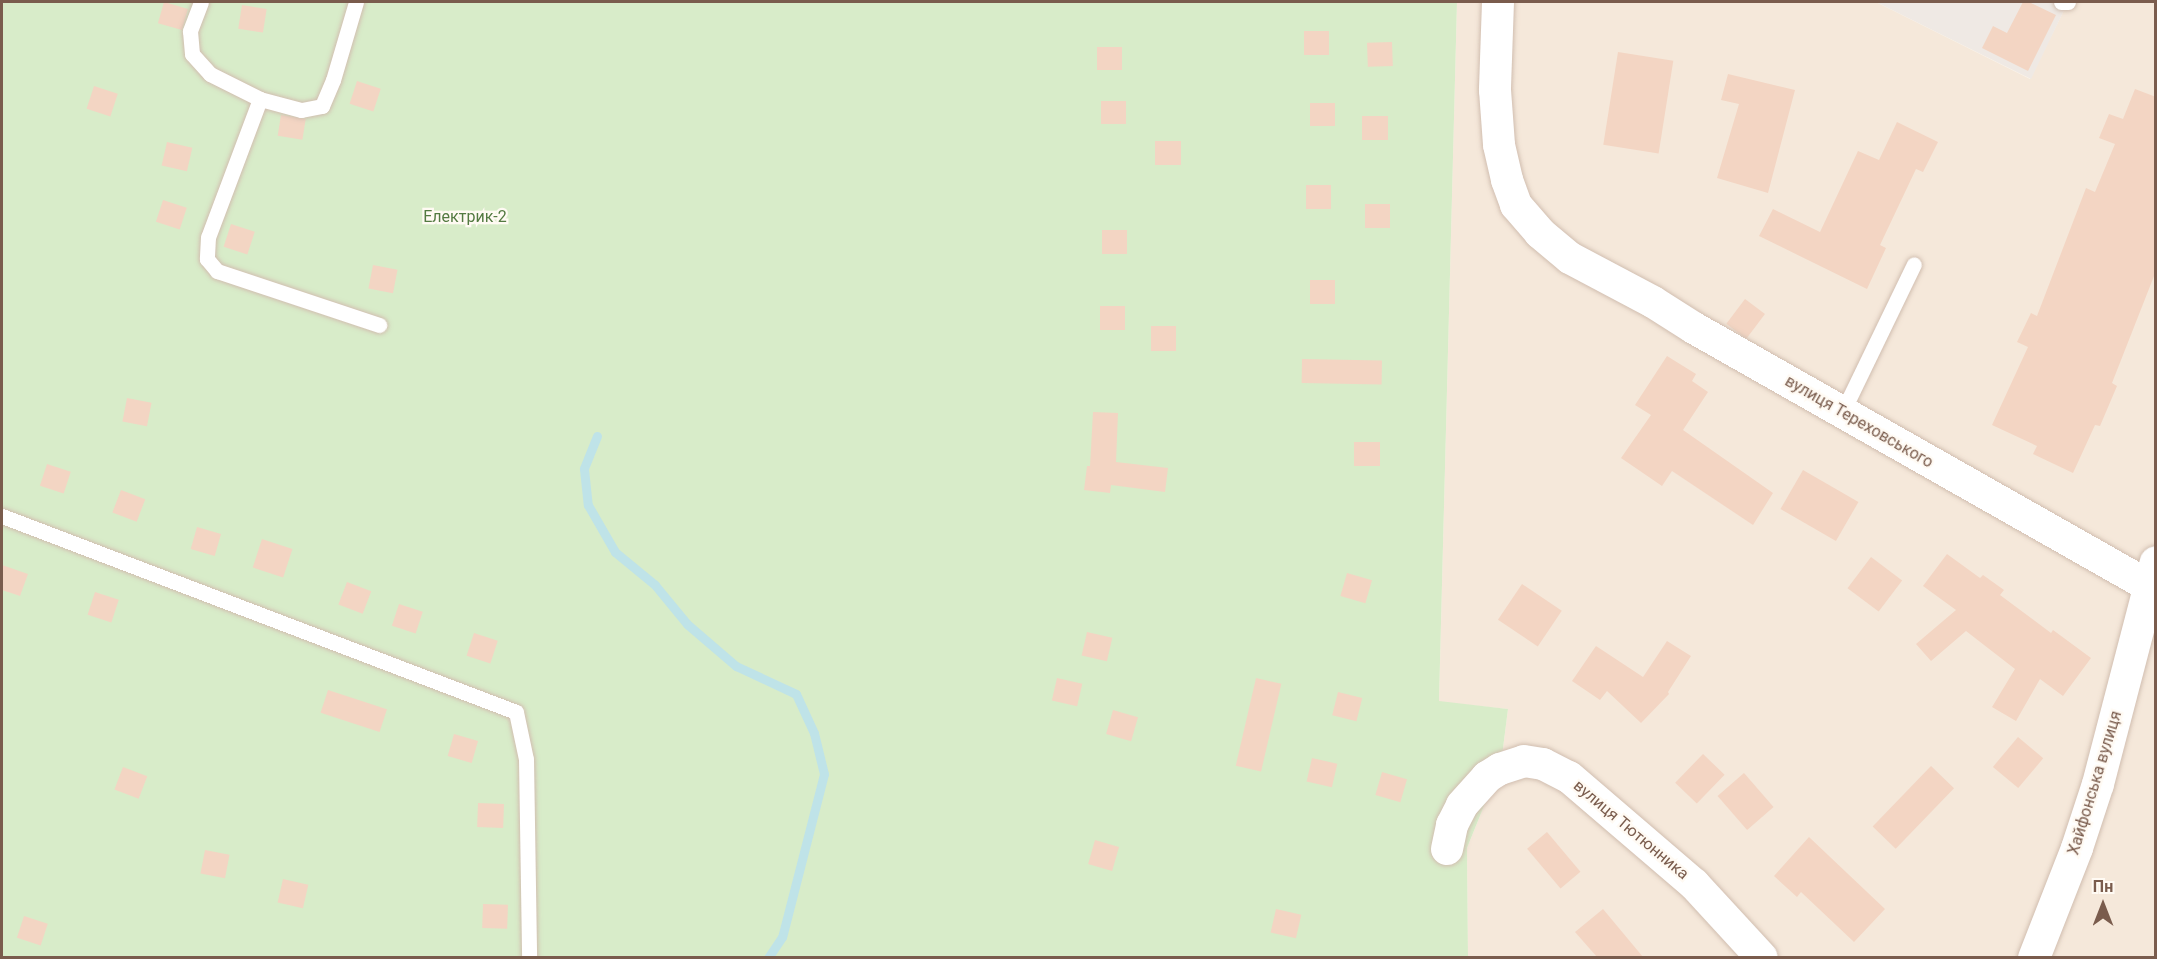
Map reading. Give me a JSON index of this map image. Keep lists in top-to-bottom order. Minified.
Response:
{"streets":{"street":["вулиця Тереховського","Хайфонська вулиця","вулиця Тютюнника"]},"crossings":[["вулиця Тереховського","Хайфонська вулиця"]],"parks":["Електрик-2"],"north":"top"}
